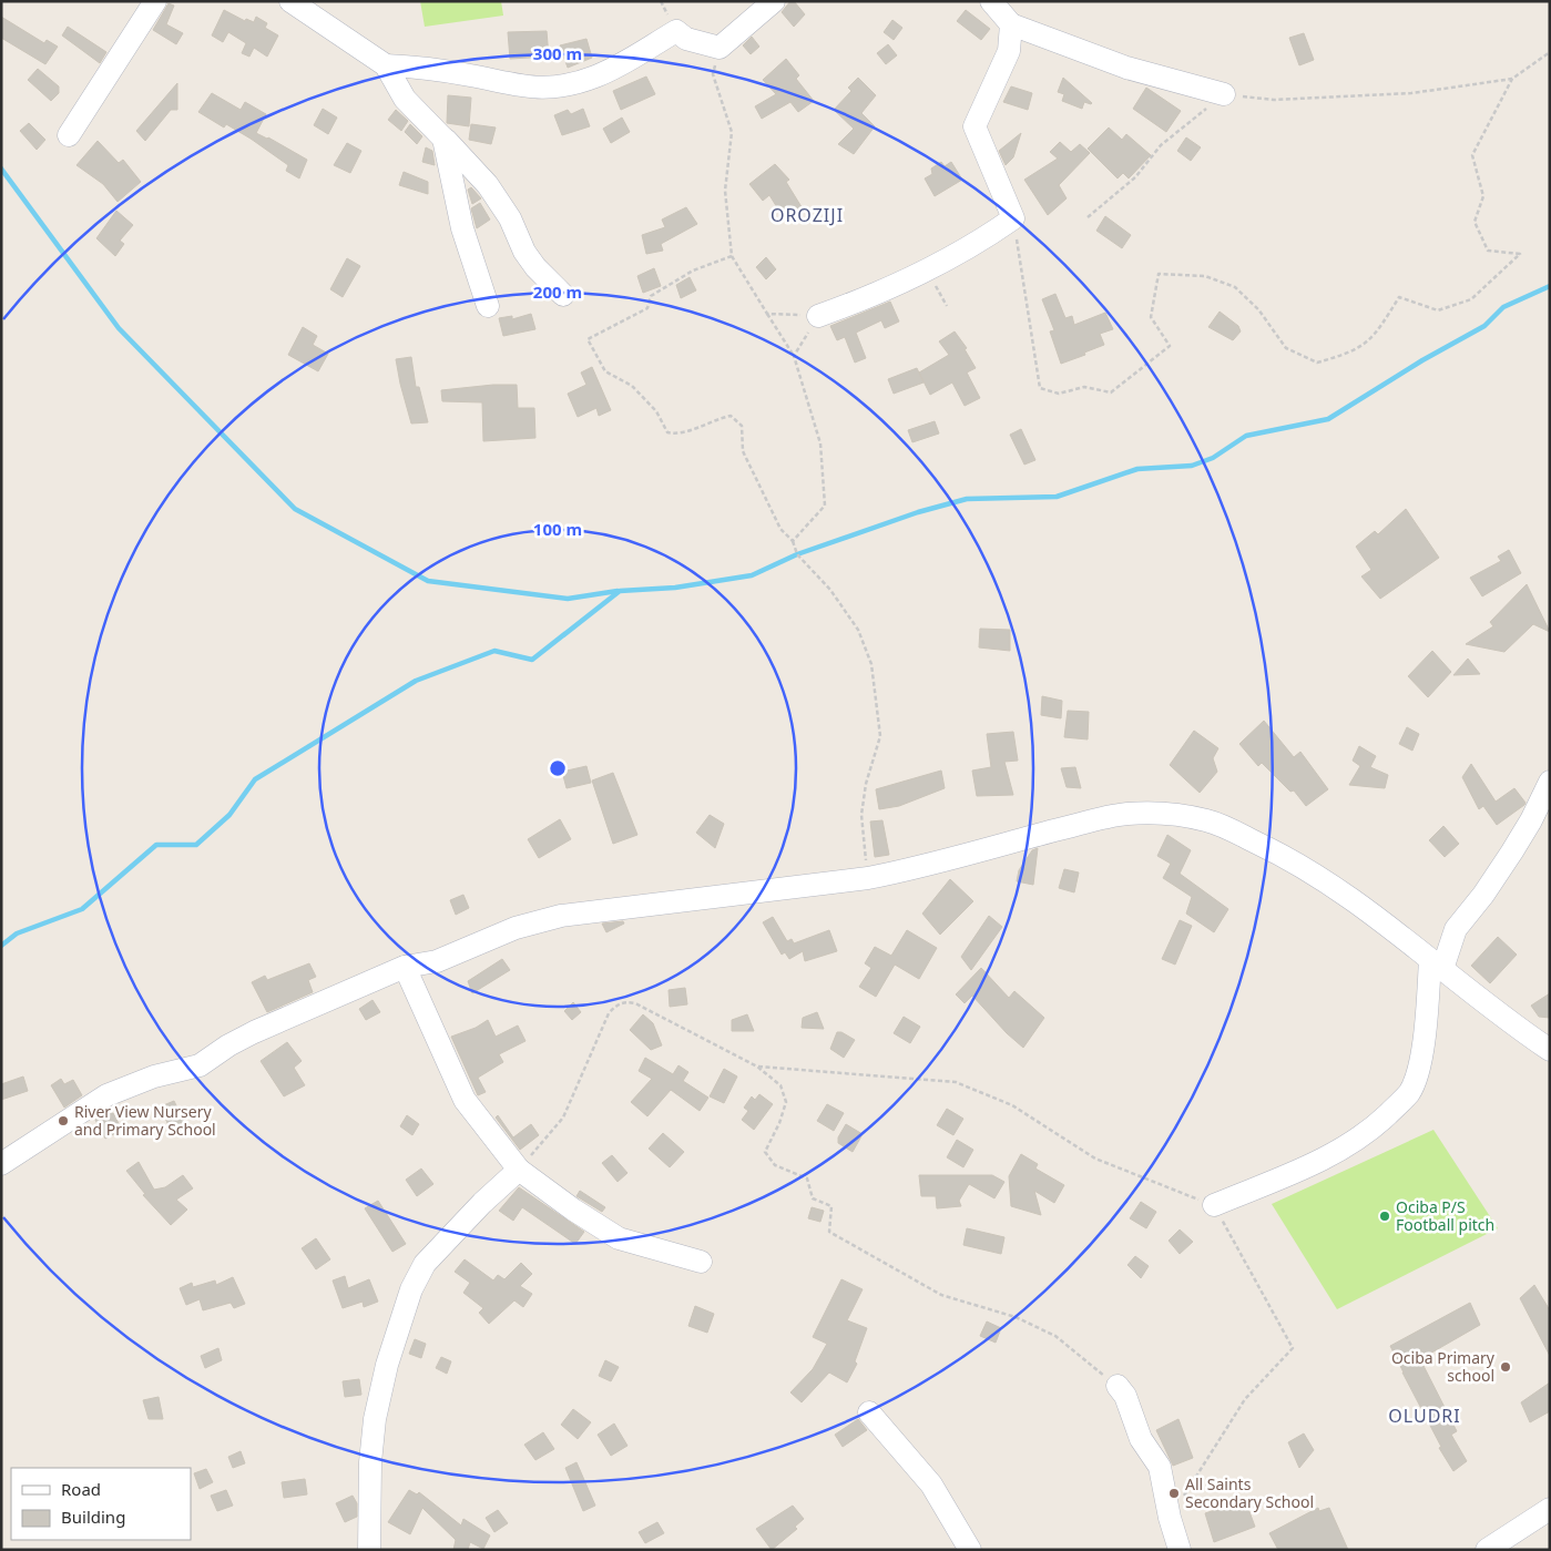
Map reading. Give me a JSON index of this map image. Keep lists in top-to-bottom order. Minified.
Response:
{"districts":["OROZIJI","OLUDRI"],"places":["River View Nursery and Primary School","Ociba P/S Football pitch","Ociba Primary school","All Saints Secondary School"],"legend":["Road","Building"],"rings":["300 m","200 m","100 m"]}
